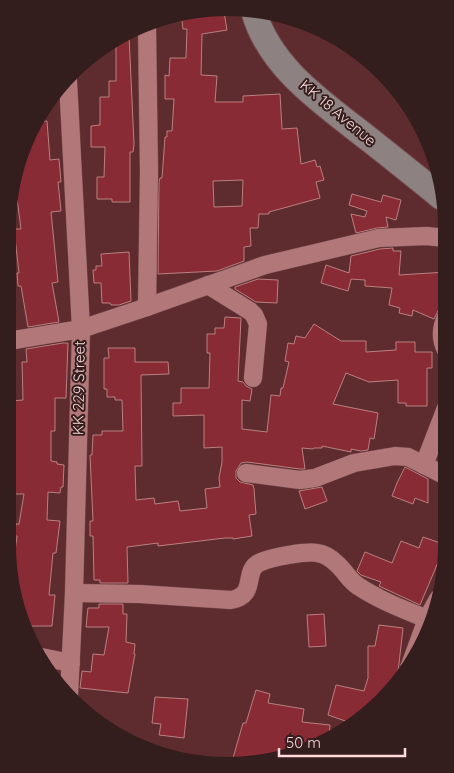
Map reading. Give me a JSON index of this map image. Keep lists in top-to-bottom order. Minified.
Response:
{"streets":{"main road":["KK 18 Avenue"],"street":["KK 229 Street"]},"scale_bar":"50 m"}
